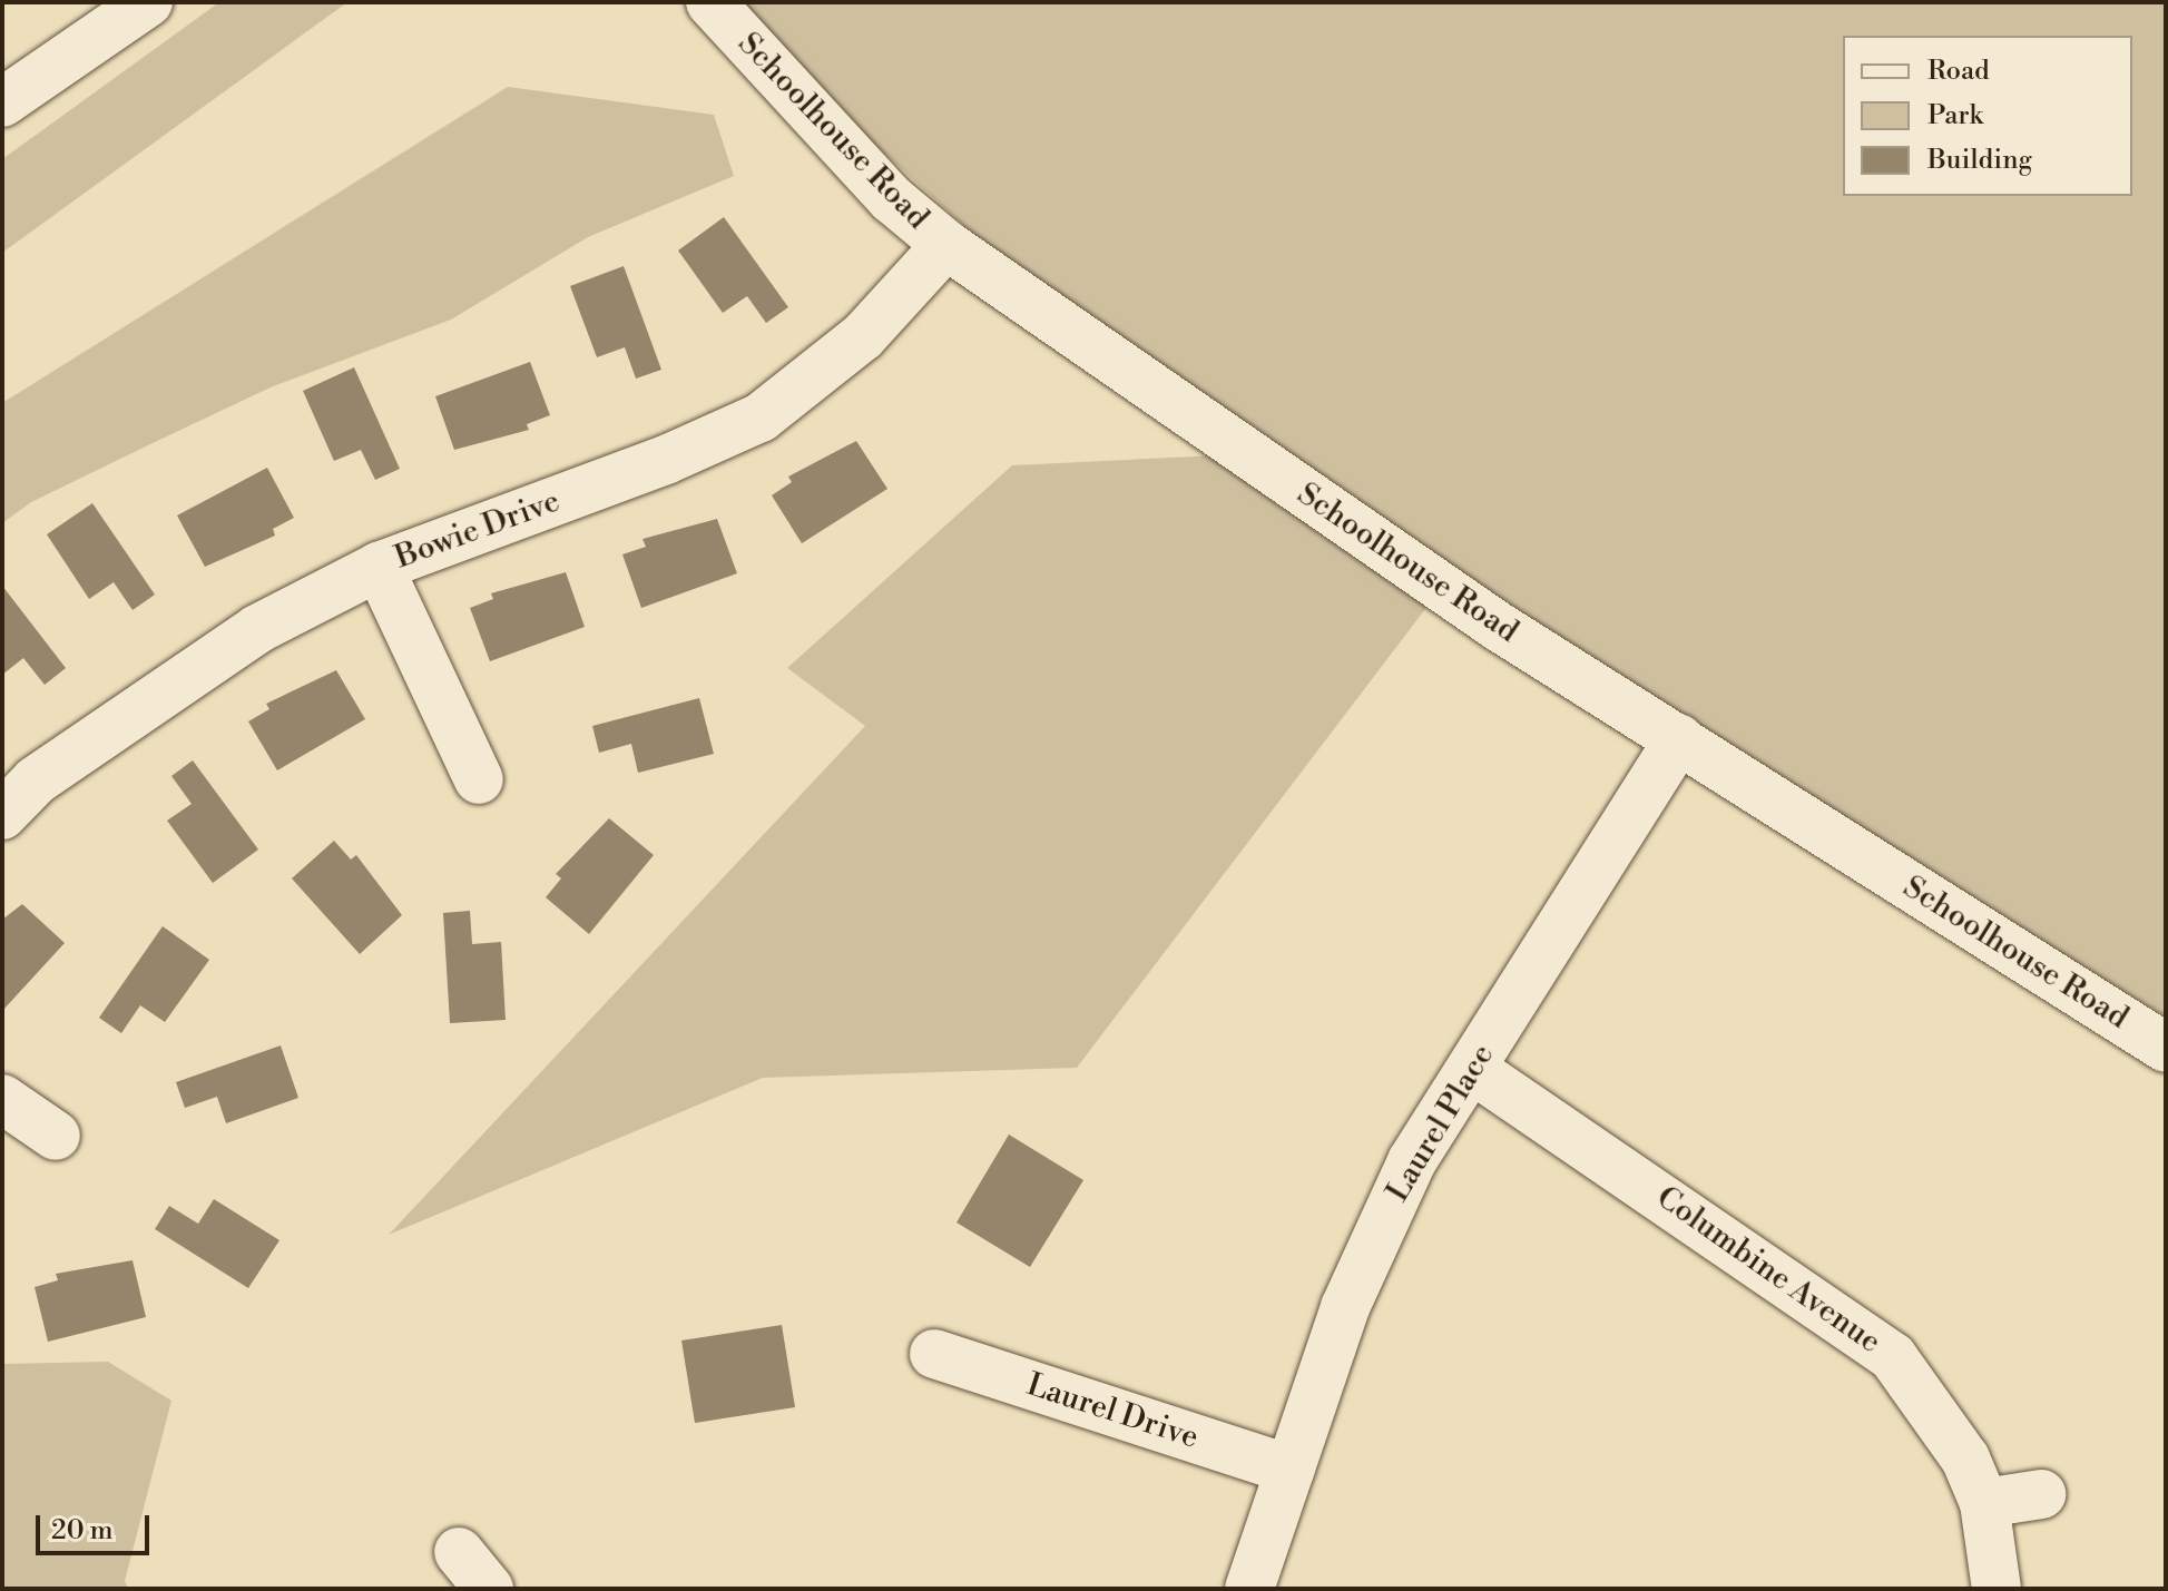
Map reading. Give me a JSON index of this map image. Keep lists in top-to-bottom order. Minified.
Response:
{"streets":{"street":["Schoolhouse Road","Bowie Drive","Laurel Place","Columbine Avenue","Laurel Drive"]},"crossings":[["Schoolhouse Road","Bowie Drive"],["Schoolhouse Road","Laurel Place"],["Laurel Place","Columbine Avenue"],["Laurel Place","Laurel Drive"]],"legend":["Road","Park","Building"],"scale_bar":"20 m"}
